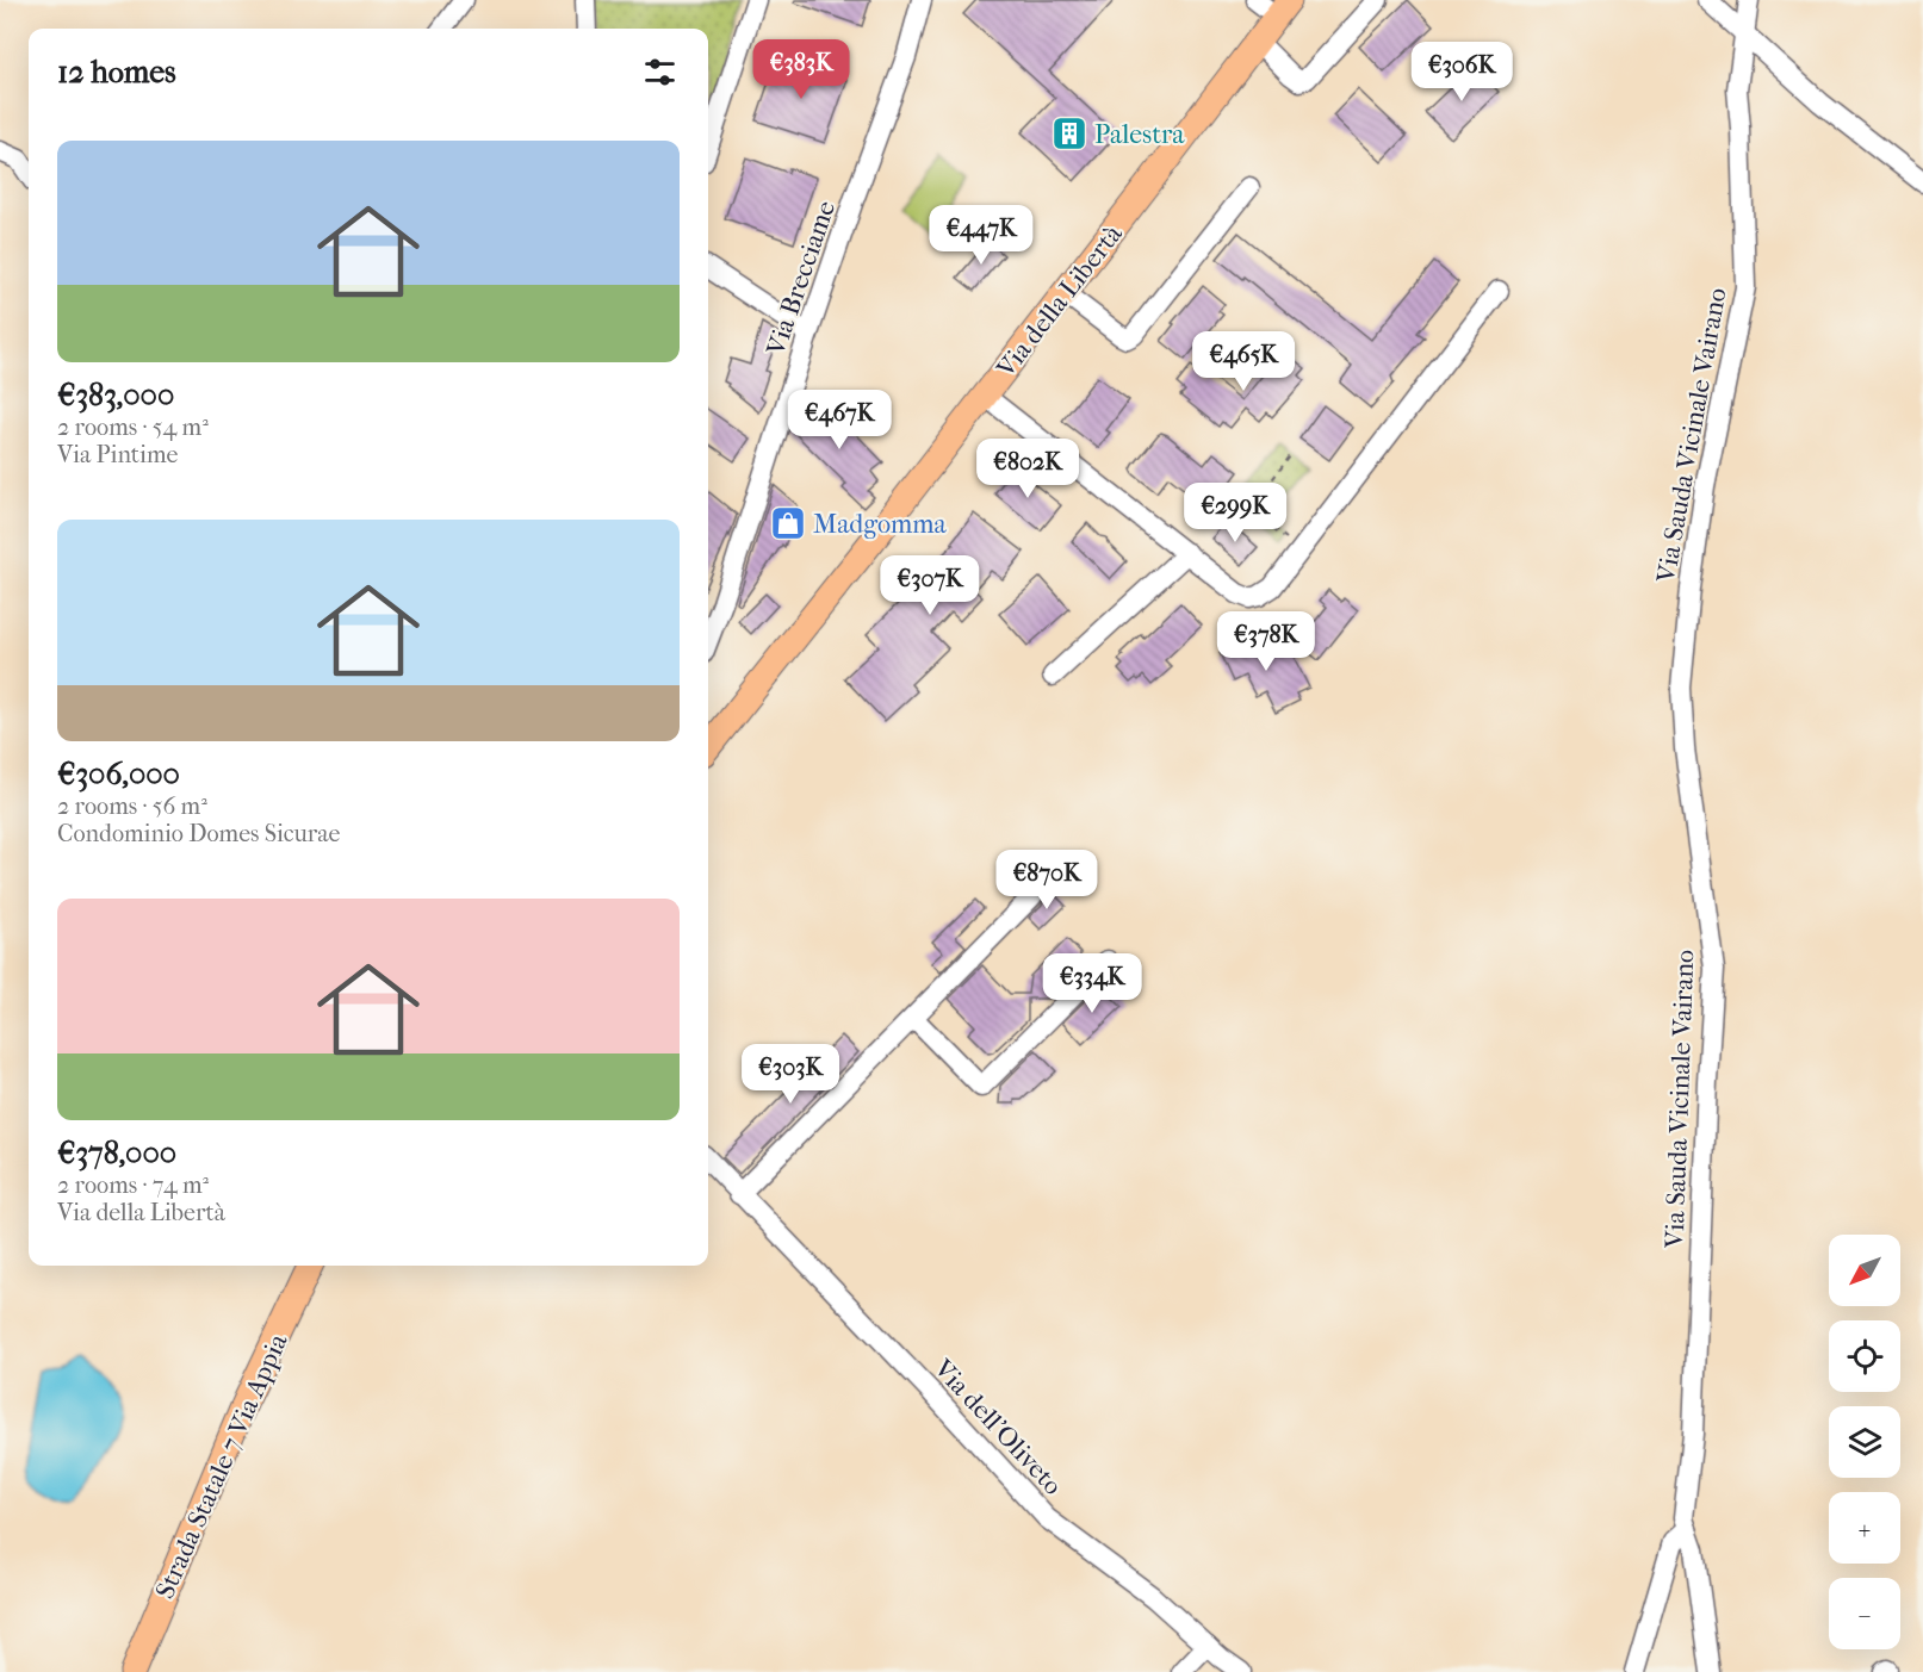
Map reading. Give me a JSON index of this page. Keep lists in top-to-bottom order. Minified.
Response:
{"streets":{"main road":["Via della Libertà","Strada Statale 7 Via Appia"],"street":["Via Brecciame","Via Sauda Vicinale Vairano","Via dell'Oliveto"]},"places":{"building":["Palestra"],"shop":["Madgomma"]},"north":"bottom left","page":{"heading":"12 homes","price":["€383K","€306K","€447K","€465K","€467K","€802K","€299K","€307K","€378K","€870K","€334K","€303K"],"list":[{"name":"€383,000","note":"2 rooms · 54 m² · Via Pintime"},{"name":"€306,000","note":"2 rooms · 56 m² · Condominio Domes Sicurae"},{"name":"€378,000","note":"2 rooms · 74 m² · Via della Libertà"}],"map_buttons":["+","−"]}}
